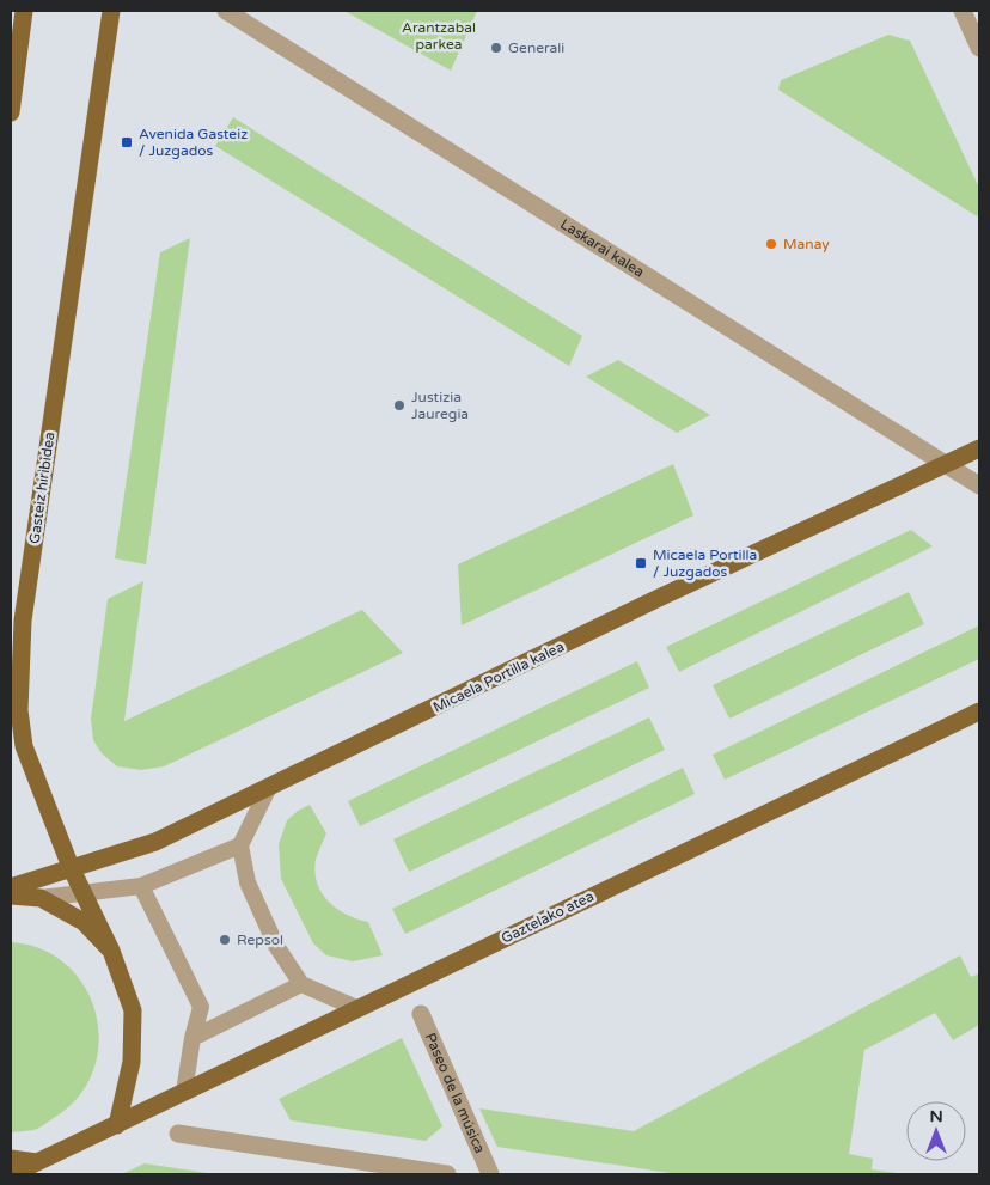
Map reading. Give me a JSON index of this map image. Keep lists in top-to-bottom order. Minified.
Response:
{"streets":{"main road":["Gasteiz hiribidea","Micaela Portilla kalea","Gaztelako atea"],"street":["Laskarai kalea","Paseo de la música"]},"crossings":[["Laskarai kalea","Micaela Portilla kalea"],["Gasteiz hiribidea","Micaela Portilla kalea"]],"parks":["Arantzabal parkea"],"places":{"other":["Generali","Manay","Justizia Jauregia","Repsol"],"transit":["Avenida Gasteiz / Juzgados","Micaela Portilla / Juzgados"]},"north":"top"}
